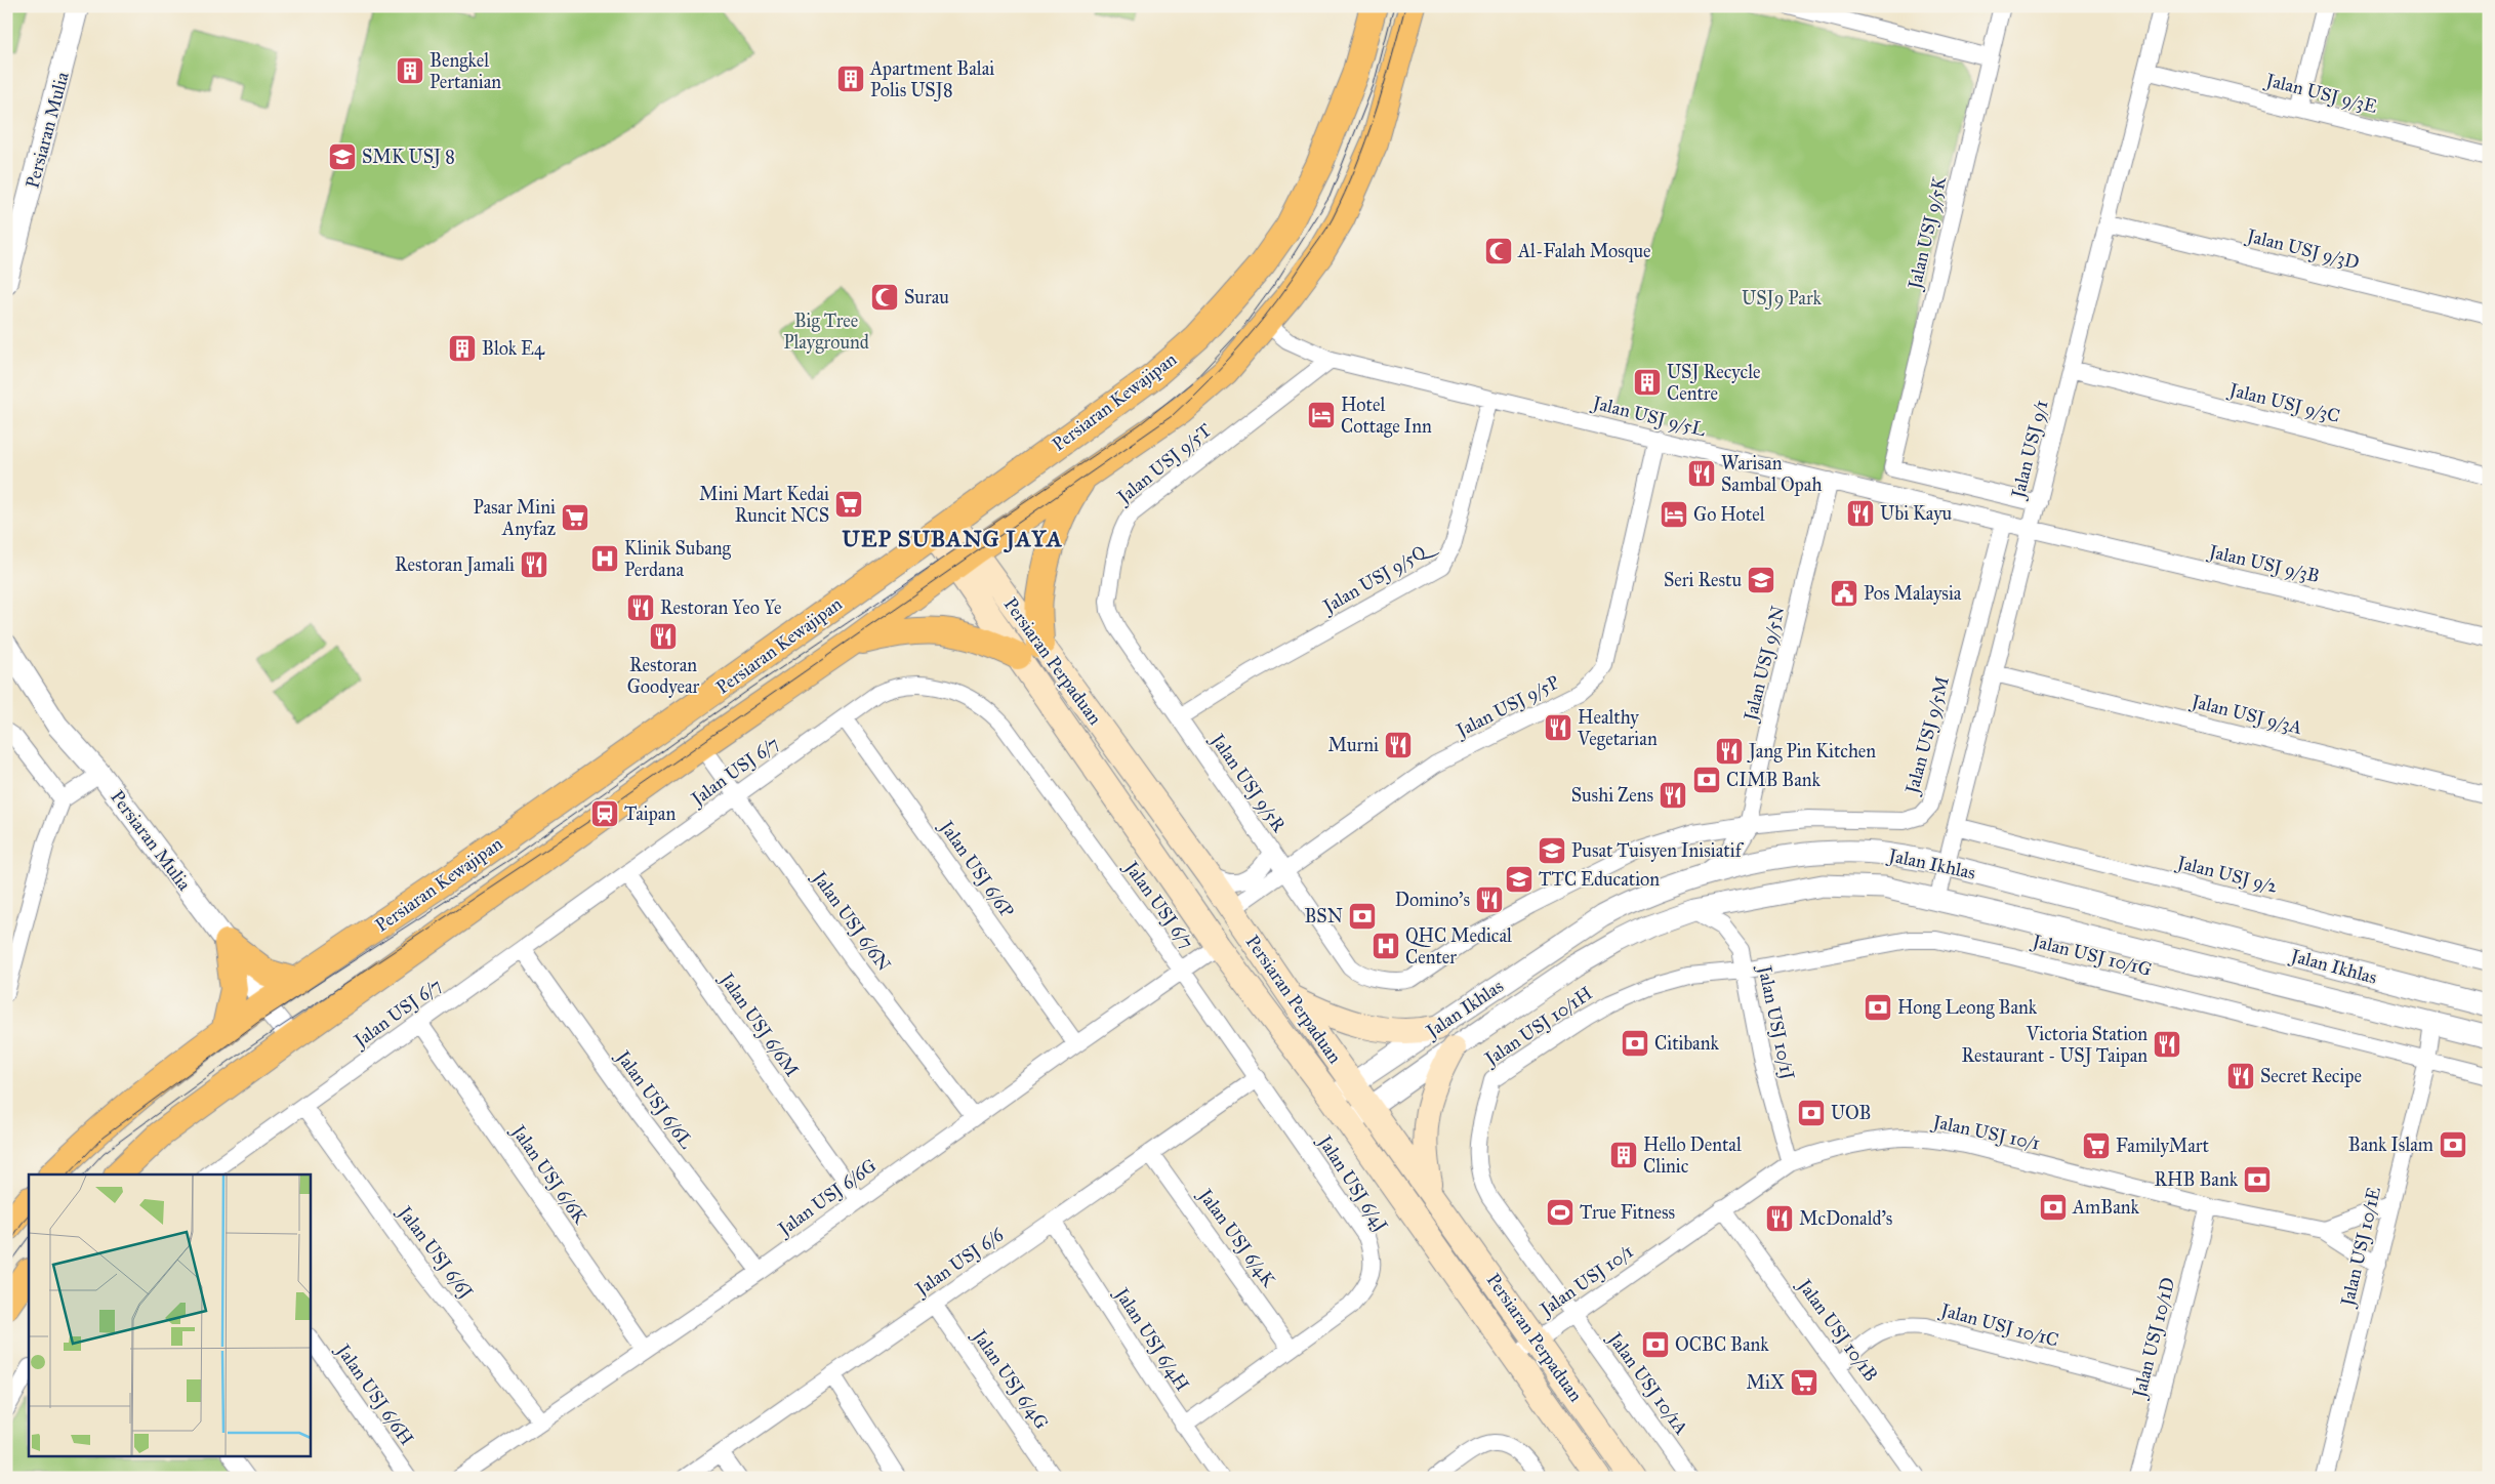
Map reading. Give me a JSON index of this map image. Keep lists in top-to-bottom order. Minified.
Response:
{"streets":{"main road":["Persiaran Kewajipan","Persiaran Perpaduan"],"street":["Jalan USJ 9/3E","Persiaran Mulia","Jalan USJ 9/5K","Jalan USJ 9/3D","Jalan USJ 9/3C","Jalan USJ 9/5L","Jalan USJ 9/1","Jalan USJ 9/5T","Jalan USJ 9/3B","Jalan USJ 9/5Q","Jalan USJ 9/5N","Jalan USJ 9/5P","Jalan USJ 9/3A","Jalan USJ 9/5M","Jalan USJ 6/7","Jalan USJ 9/5R","Jalan Ikhlas","Jalan USJ 6/6P","Jalan USJ 9/2","Jalan USJ 6/6N","Jalan USJ 10/1G","Jalan USJ 10/1J","Jalan USJ 6/6M","Jalan USJ 10/1H","Jalan USJ 6/6L","Jalan USJ 10/1","Jalan USJ 6/6K","Jalan USJ 6/4J","Jalan USJ 6/6G","Jalan USJ 6/4K","Jalan USJ 10/1E","Jalan USJ 6/6J","Jalan USJ 6/6","Jalan USJ 10/1C","Jalan USJ 10/1B","Jalan USJ 10/1D","Jalan USJ 6/4H","Jalan USJ 6/4G","Jalan USJ 10/1A","Jalan USJ 6/6H"]},"crossings":[["Jalan USJ 9/3E","Jalan USJ 9/1"],["Persiaran Mulia","Persiaran Kewajipan"],["Jalan USJ 9/5K","Jalan USJ 9/1"],["Jalan USJ 9/3D","Jalan USJ 9/1"],["Persiaran Kewajipan","Jalan USJ 9/5L"],["Persiaran Kewajipan","Persiaran Perpaduan"],["Persiaran Kewajipan","Jalan USJ 6/6N"],["Jalan USJ 9/3C","Jalan USJ 9/1"],["Jalan USJ 9/5L","Jalan USJ 9/1"],["Jalan USJ 9/5L","Jalan USJ 9/5T"],["Jalan USJ 9/5L","Jalan USJ 9/3B"],["Jalan USJ 9/5L","Jalan USJ 9/5Q"],["Jalan USJ 9/5L","Jalan USJ 9/5N"],["Jalan USJ 9/5L","Jalan USJ 9/5P"],["Jalan USJ 9/5L","Jalan USJ 9/5M"],["Jalan USJ 9/1","Jalan USJ 9/3B"],["Jalan USJ 9/1","Jalan USJ 9/3A"],["Jalan USJ 9/1","Jalan Ikhlas"],["Jalan USJ 9/1","Jalan USJ 9/2"],["Jalan USJ 9/5T","Jalan USJ 9/5Q"],["Jalan USJ 9/5T","Jalan USJ 9/5R"],["Jalan USJ 9/5Q","Jalan USJ 9/5R"],["Persiaran Perpaduan","Jalan USJ 9/5P"],["Persiaran Perpaduan","Jalan Ikhlas"],["Persiaran Perpaduan","Jalan USJ 10/1"],["Persiaran Perpaduan","Jalan USJ 6/6G"],["Jalan USJ 9/5N","Jalan USJ 9/5M"],["Jalan USJ 9/5P","Jalan USJ 9/5M"],["Jalan USJ 9/5P","Jalan USJ 9/5R"],["Jalan USJ 9/5M","Jalan USJ 9/5R"],["Jalan USJ 6/7","Jalan USJ 6/6P"],["Jalan USJ 6/7","Jalan USJ 6/6N"],["Jalan USJ 6/7","Jalan USJ 6/6M"],["Jalan USJ 6/7","Jalan USJ 6/6L"],["Jalan USJ 6/7","Jalan USJ 6/6K"],["Jalan USJ 6/7","Jalan USJ 6/4J"],["Jalan USJ 6/7","Jalan USJ 6/6G"],["Jalan USJ 6/7","Jalan USJ 6/6J"],["Jalan Ikhlas","Jalan USJ 10/1J"],["Jalan Ikhlas","Jalan USJ 10/1E"],["Jalan USJ 6/6P","Jalan USJ 6/6G"],["Jalan USJ 6/6N","Jalan USJ 6/6G"],["Jalan USJ 10/1G","Jalan USJ 10/1J"],["Jalan USJ 10/1G","Jalan USJ 10/1H"],["Jalan USJ 10/1G","Jalan USJ 10/1E"],["Jalan USJ 10/1J","Jalan USJ 10/1H"],["Jalan USJ 10/1J","Jalan USJ 10/1"],["Jalan USJ 6/6M","Jalan USJ 6/6G"],["Jalan USJ 10/1H","Jalan USJ 10/1"],["Jalan USJ 10/1H","Jalan USJ 10/1A"],["Jalan USJ 6/6L","Jalan USJ 6/6G"],["Jalan USJ 10/1","Jalan USJ 10/1E"],["Jalan USJ 10/1","Jalan USJ 10/1B"],["Jalan USJ 10/1","Jalan USJ 10/1D"],["Jalan USJ 10/1","Jalan USJ 10/1A"],["Jalan USJ 6/6K","Jalan USJ 6/6G"],["Jalan USJ 6/4J","Jalan USJ 6/6G"],["Jalan USJ 6/4J","Jalan USJ 6/4K"],["Jalan USJ 6/4J","Jalan USJ 6/6"],["Jalan USJ 6/4J","Jalan USJ 6/4H"],["Jalan USJ 6/6G","Jalan USJ 6/6J"],["Jalan USJ 6/4K","Jalan USJ 6/6"],["Jalan USJ 6/6","Jalan USJ 6/4H"],["Jalan USJ 6/6","Jalan USJ 6/4G"],["Jalan USJ 10/1C","Jalan USJ 10/1B"],["Jalan USJ 10/1C","Jalan USJ 10/1D"]],"districts":["UEP SUBANG JAYA"],"parks":["USJ9 Park","Big Tree Playground"],"places":{"building":["Bengkel Pertanian","Apartment Balai Polis USJ8","Blok E4","USJ Recycle Centre","Hello Dental Clinic"],"school or university":["SMK USJ 8","Seri Restu","Pusat Tuisyen Inisiatif","TTC Education"],"mosque":["Al-Falah Mosque","Surau"],"hotel":["Hotel Cottage Inn","Go Hotel"],"restaurant":["Warisan Sambal Opah","Ubi Kayu","Restoran Jamali","Restoran Yeo Ye","Restoran Goodyear","Healthy Vegetarian","Murni","Jang Pin Kitchen","Sushi Zens","Domino's","Victoria Station Restaurant - USJ Taipan","Secret Recipe","McDonald's"],"supermarket":["Mini Mart Kedai Runcit NCS","Pasar Mini Anyfaz","FamilyMart","MiX"],"hospital":["Klinik Subang Perdana","QHC Medical Center"],"public building":["Pos Malaysia"],"bank":["CIMB Bank","BSN","Hong Leong Bank","Citibank","UOB","Bank Islam","RHB Bank","AmBank","OCBC Bank"],"station":["Taipan"],"sports":["True Fitness"]}}
